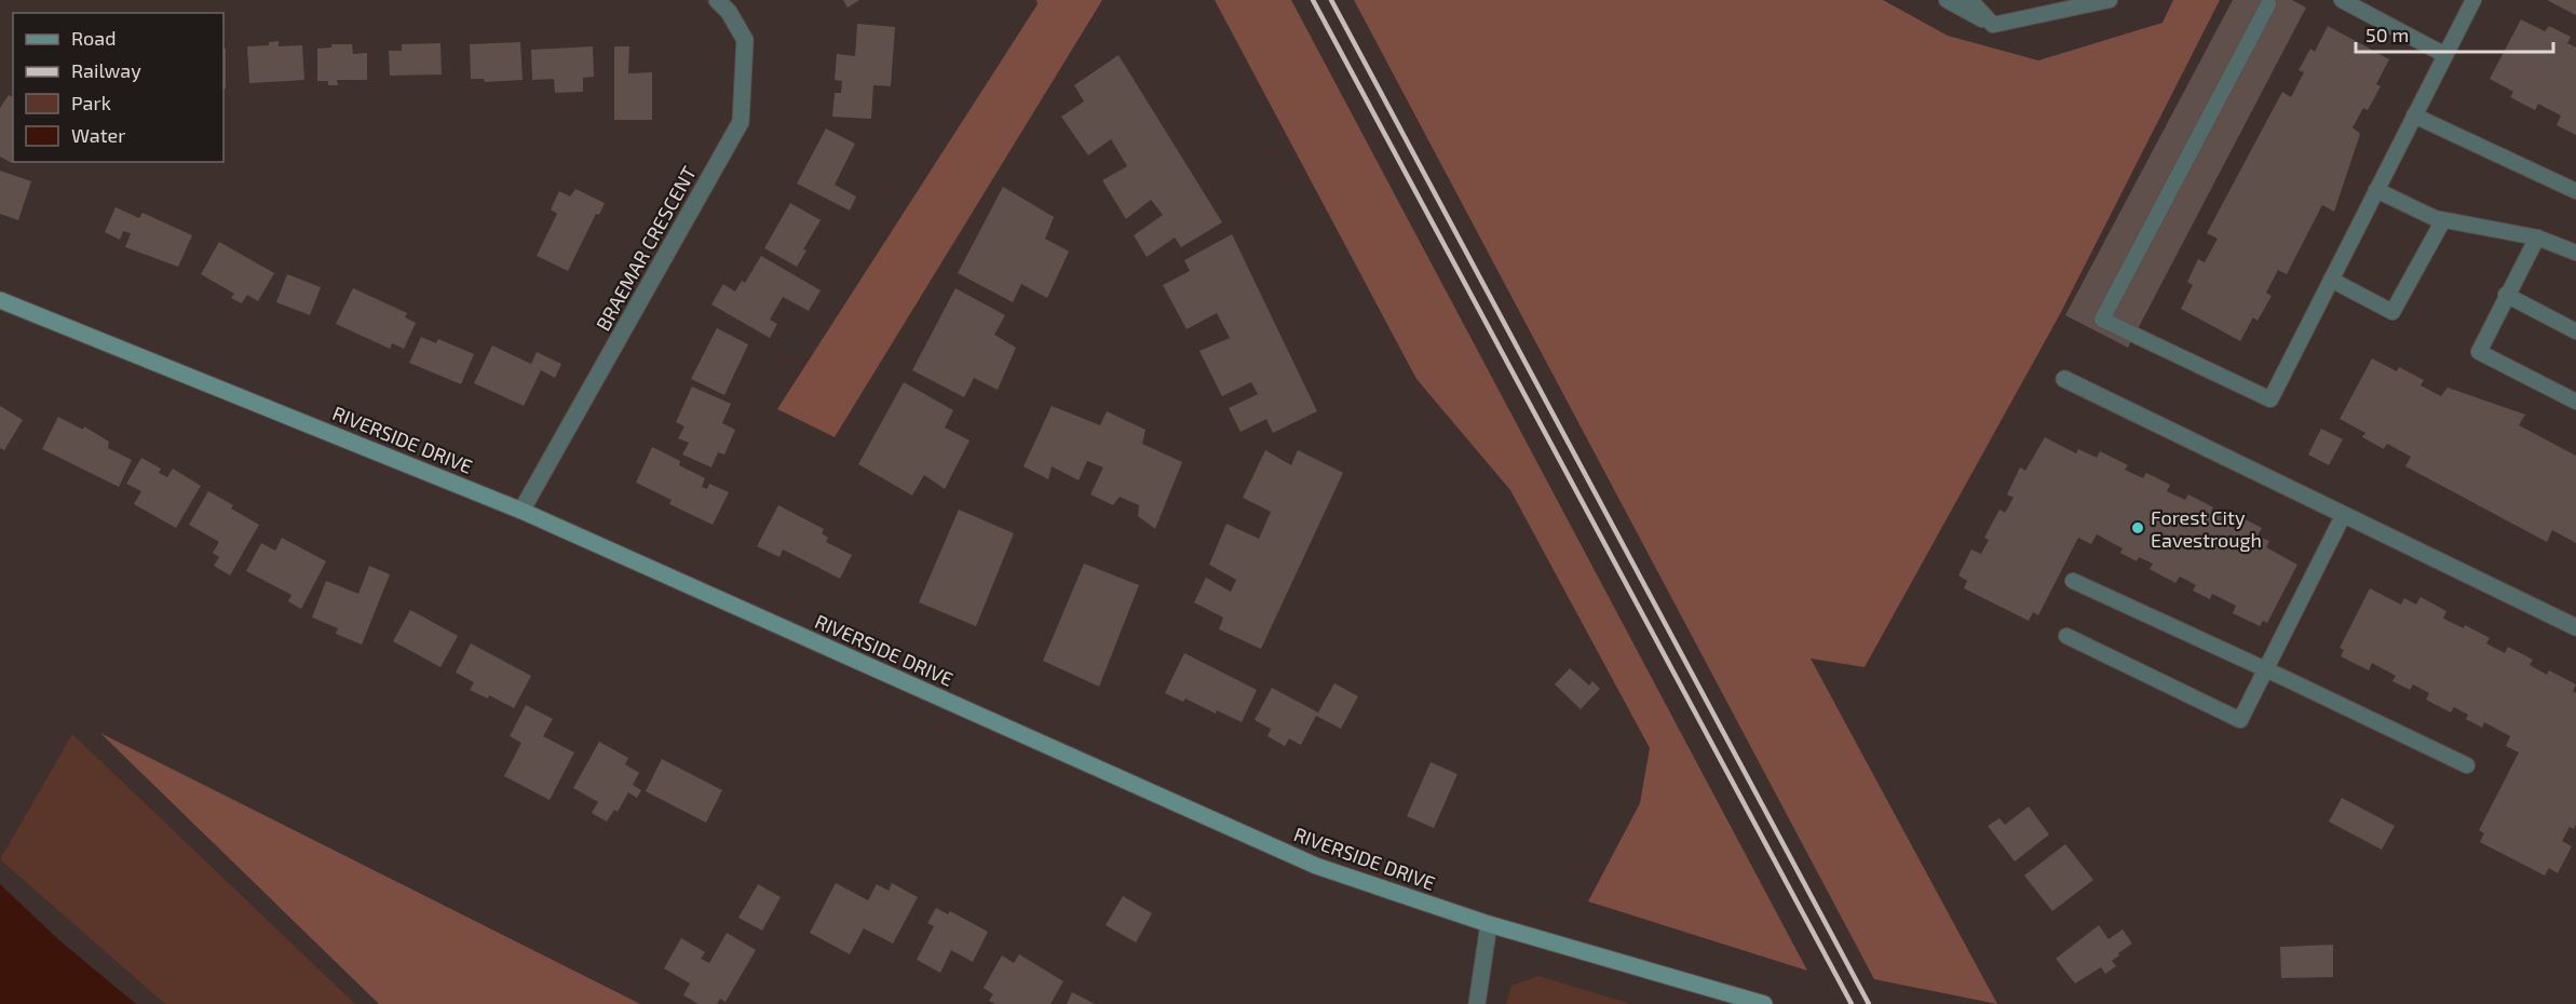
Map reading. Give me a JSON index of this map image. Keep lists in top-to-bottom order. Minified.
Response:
{"streets":{"main road":["RIVERSIDE DRIVE"],"street":["BRAEMAR CRESCENT"]},"crossings":[["BRAEMAR CRESCENT","RIVERSIDE DRIVE"]],"places":["Forest City Eavestrough"],"legend":["Road","Railway","Park","Water"],"scale_bar":"50 m"}
